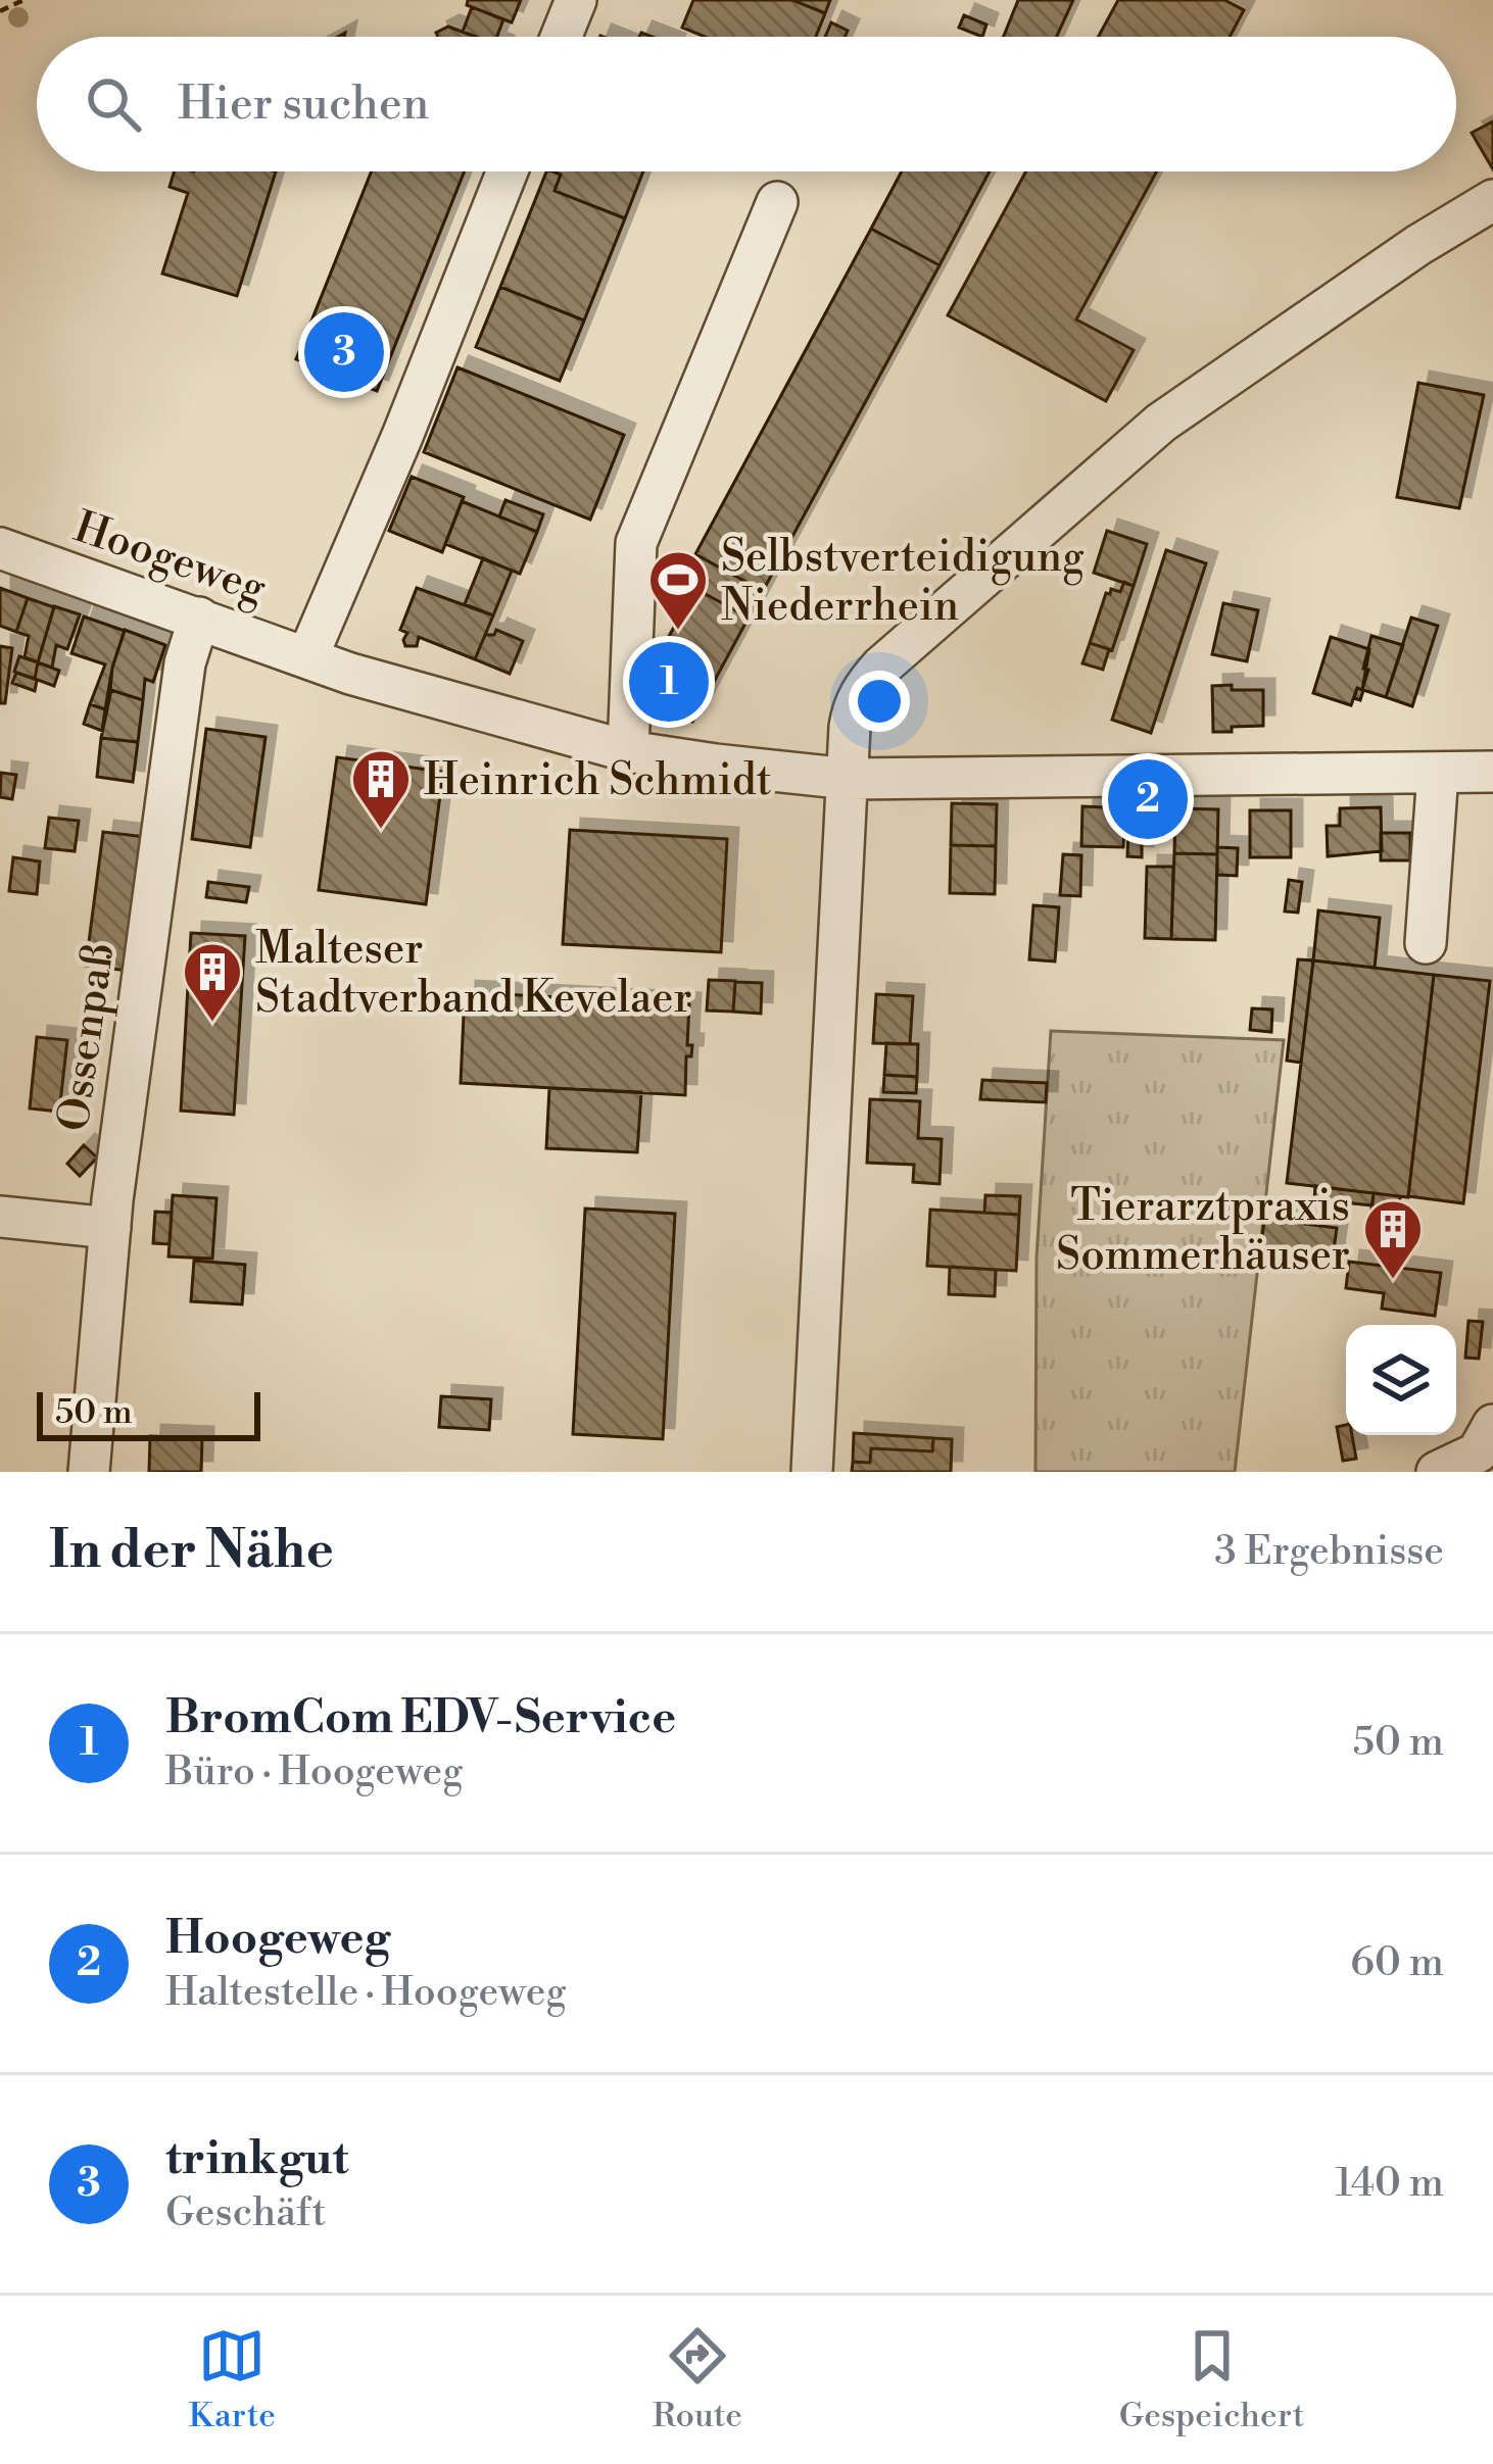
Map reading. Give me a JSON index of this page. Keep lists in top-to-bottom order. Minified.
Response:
{"streets":{"street":["Hoogeweg","Ossenpaß"]},"crossings":[["Hoogeweg","Ossenpaß"]],"places":{"sports":["Selbstverteidigung Niederrhein"],"building":["Heinrich Schmidt","Malteser Stadtverband Kevelaer","Tierarztpraxis Sommerhäuser"]},"scale_bar":"50 m","page":{"search":"Hier suchen","pins":["3","1","2"],"scale":"50 m","heading":["In der Nähe","3 Ergebnisse"],"list":[{"mark":"1","name":"BromCom EDV-Service","note":"Büro · Hoogeweg","value":"50 m"},{"mark":"2","name":"Hoogeweg","note":"Haltestelle · Hoogeweg","value":"60 m"},{"mark":"3","name":"trinkgut","note":"Geschäft","value":"140 m"}],"nav":["Karte","Route","Gespeichert"]}}
